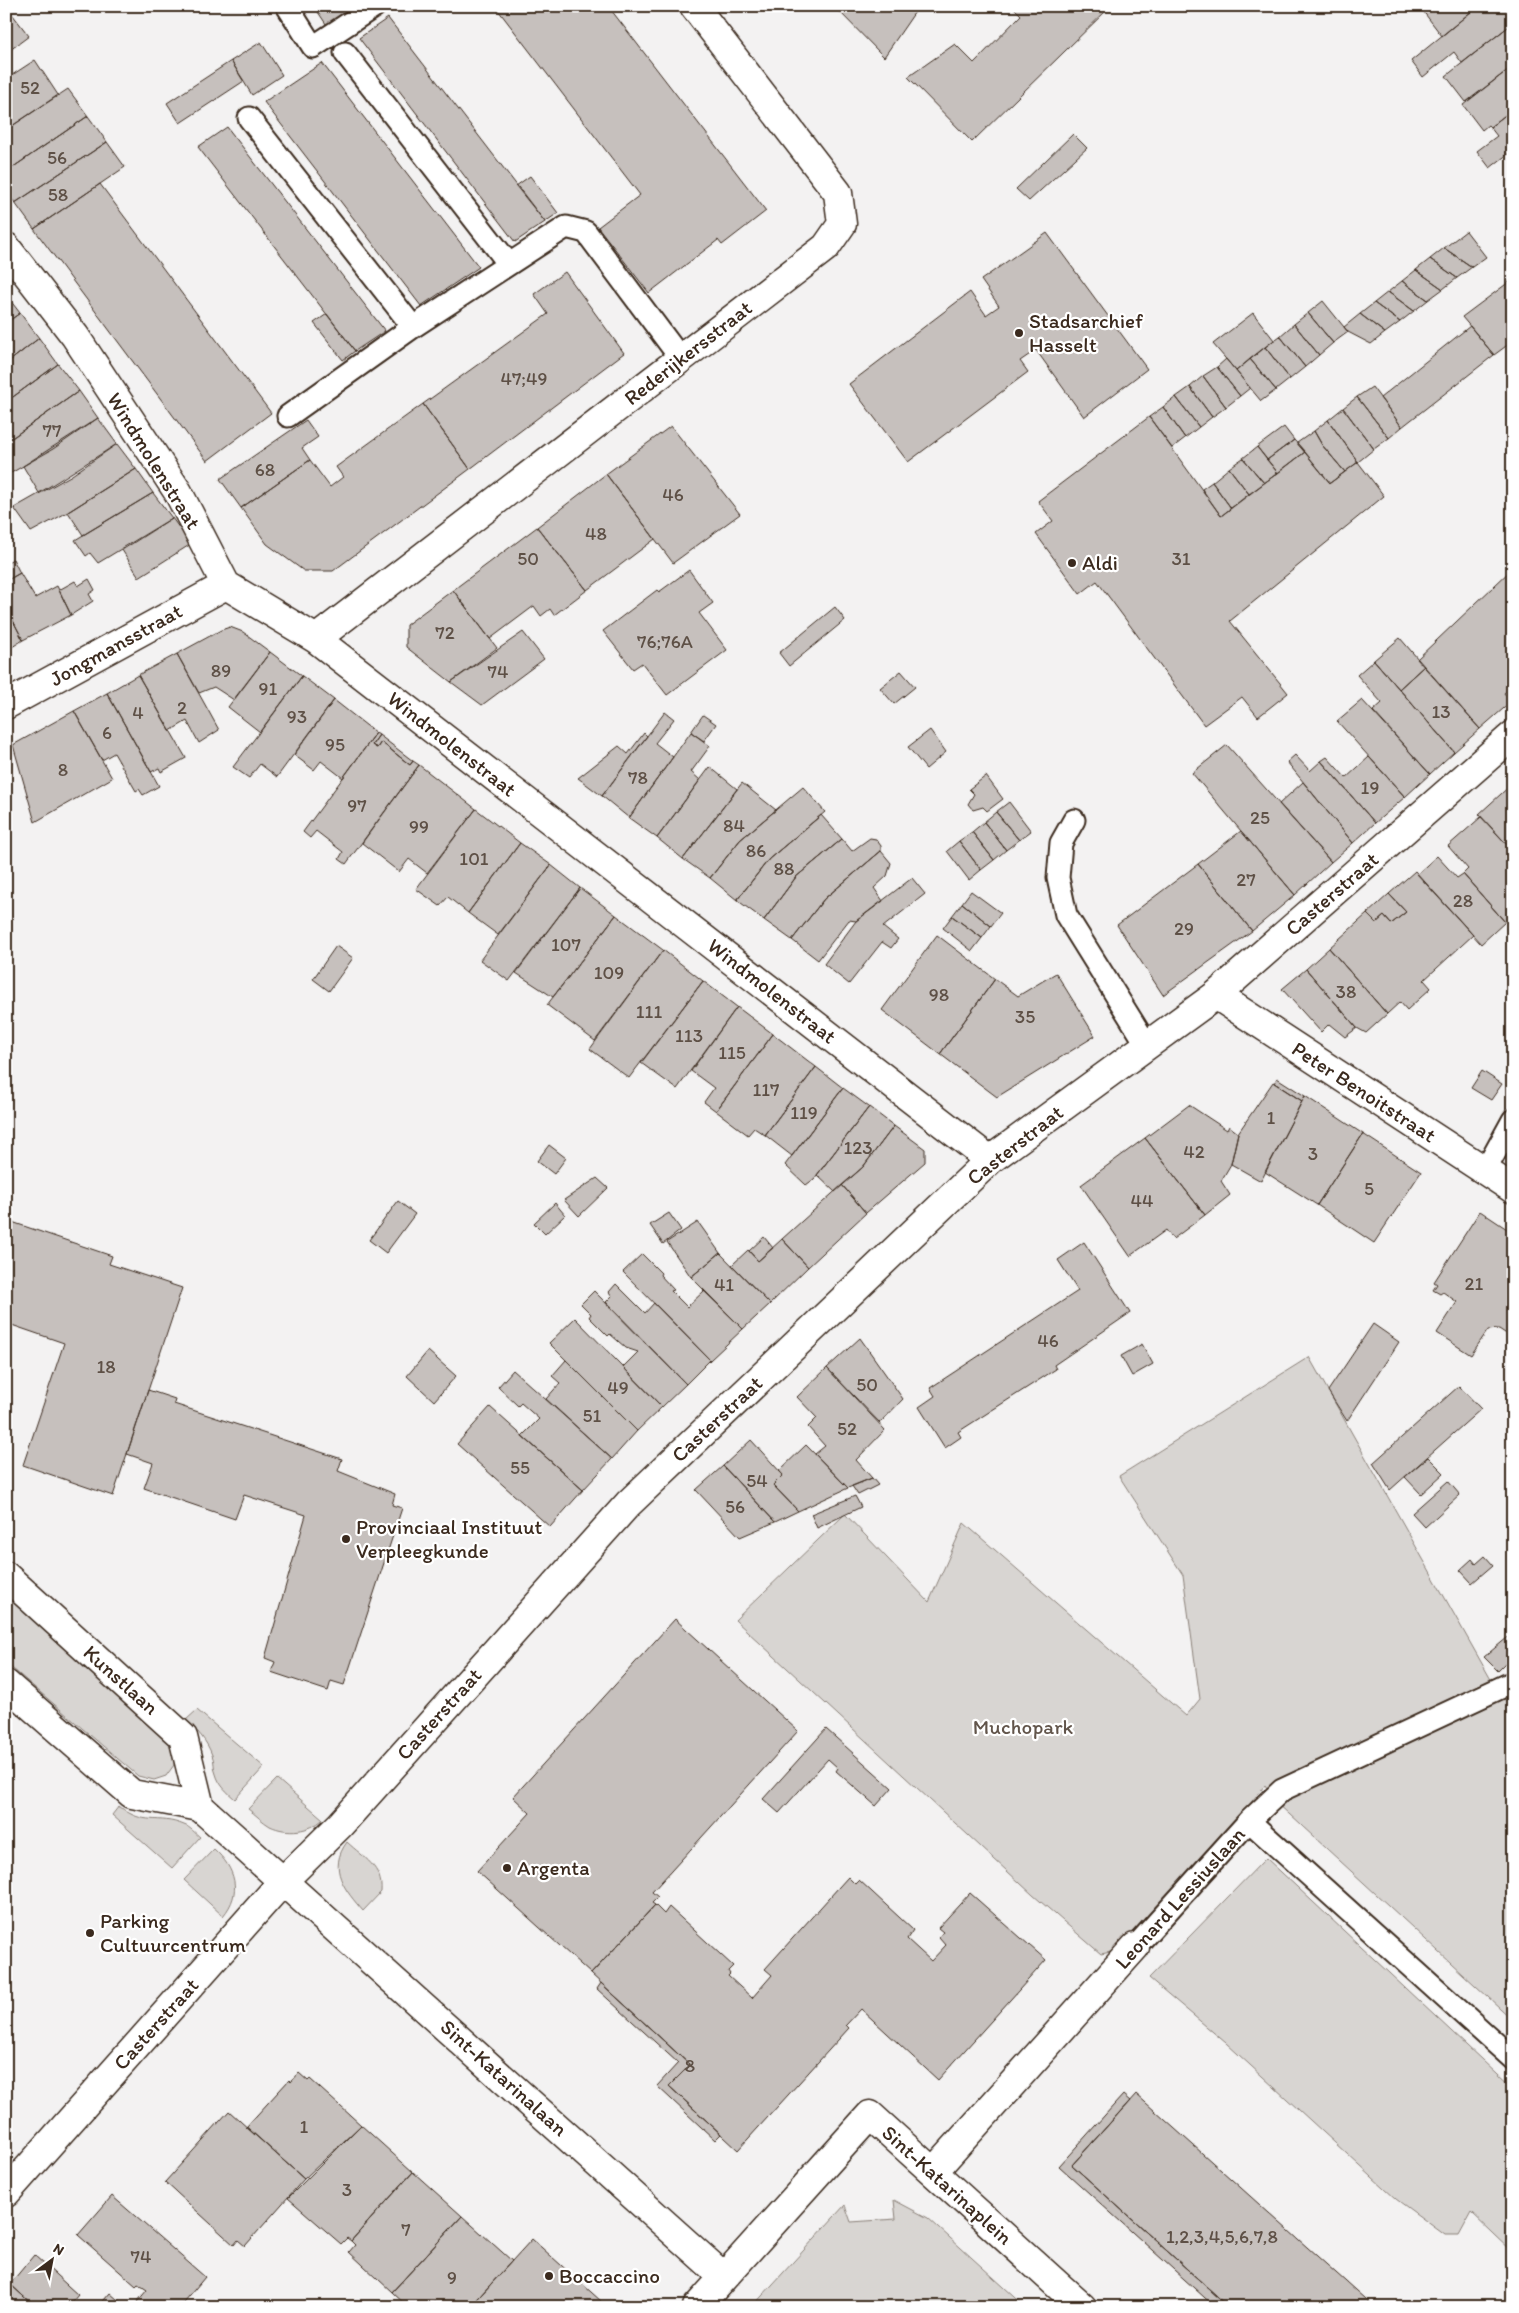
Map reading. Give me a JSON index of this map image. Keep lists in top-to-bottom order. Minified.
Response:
{"streets":{"street":["Rederijkersstraat","Windmolenstraat","Jongmansstraat","Casterstraat","Peter Benoitstraat","Kunstlaan","Leonard Lessiuslaan","Sint-Katarinalaan","Sint-Katarinaplein"]},"crossings":[["Rederijkersstraat","Windmolenstraat"],["Windmolenstraat","Jongmansstraat"],["Windmolenstraat","Casterstraat"],["Casterstraat","Peter Benoitstraat"],["Casterstraat","Sint-Katarinalaan"],["Leonard Lessiuslaan","Sint-Katarinaplein"],["Sint-Katarinalaan","Sint-Katarinaplein"]],"parks":["Muchopark"],"places":["Stadsarchief Hasselt","Aldi","Provinciaal Instituut Verpleegkunde","Argenta","Parking Cultuurcentrum","Boccaccino"],"house_numbers":["52","56","58","47;49","77","68","46","48","50","31","72","76;76A","89","74","91","2","13","4","93","6","95","8","78","19","97","25","84","99","86","101","88","27","28","29","107","109","38","98","111","35","113","115","117","119","1","123","42","3","5","44","21","41","46","18","50","49","51","52","55","54","56","8","1","3","7","1,2,3,4,5,6,7,8","74","9"],"north":"top right"}
